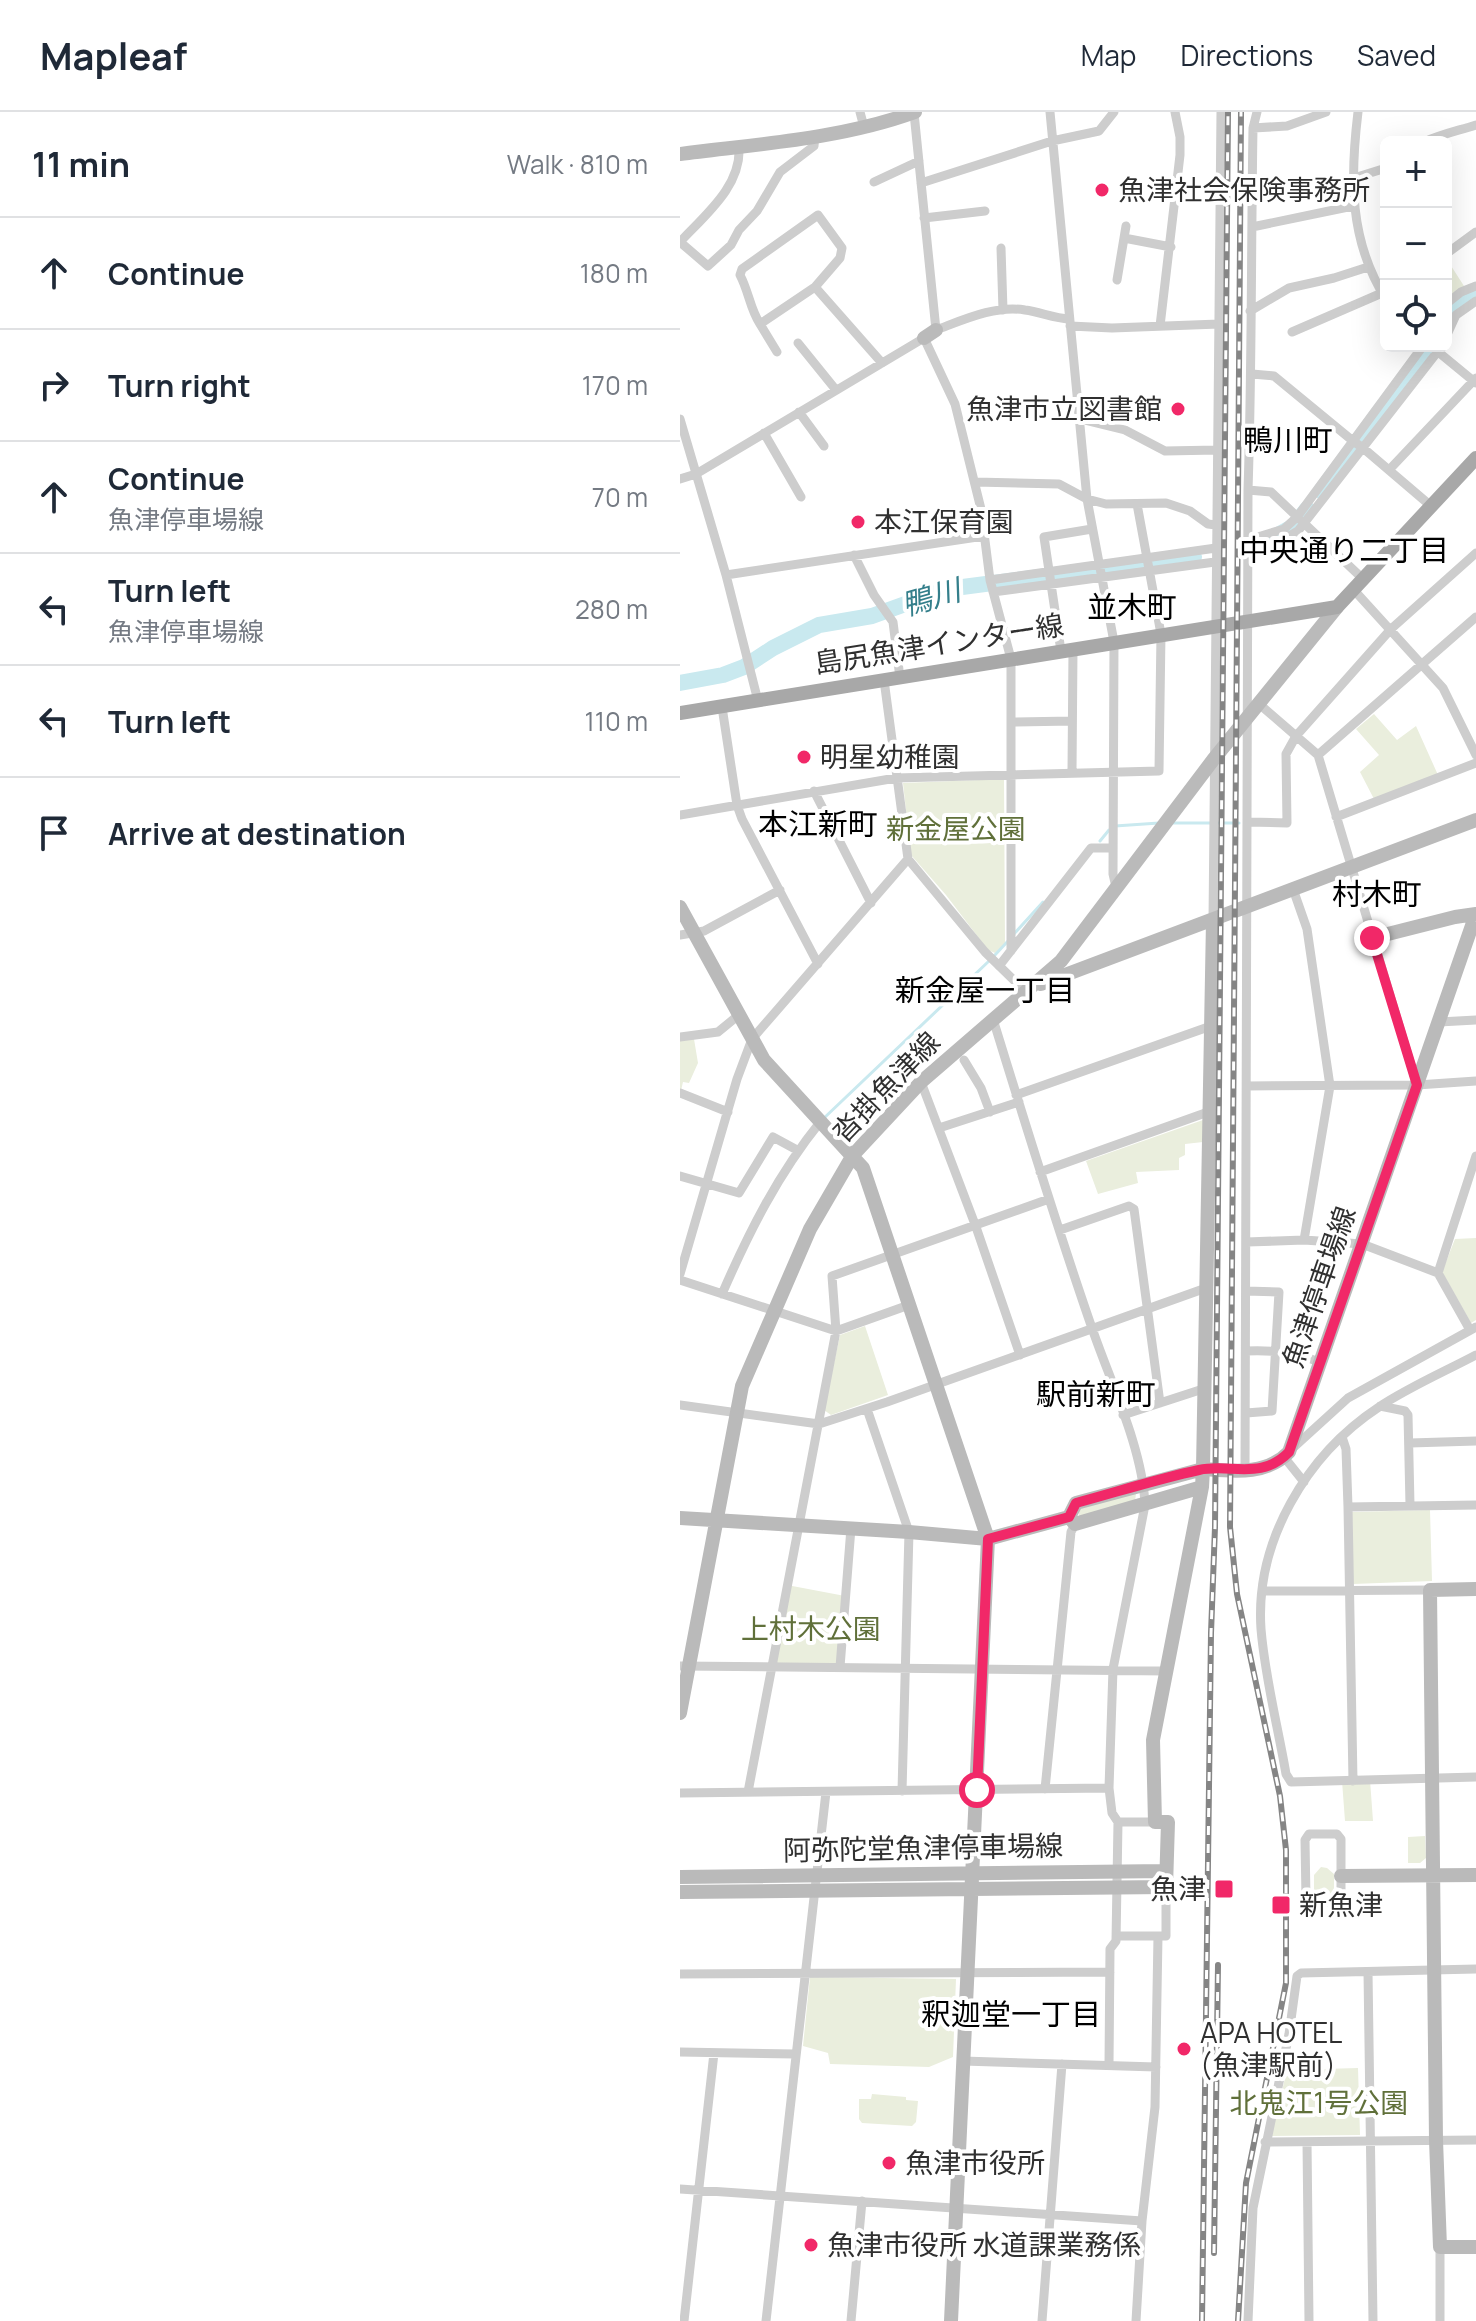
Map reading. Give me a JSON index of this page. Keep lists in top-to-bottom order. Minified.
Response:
{"streets":{"main road":["島尻魚津インター線"],"street":["沓掛魚津線","魚津停車場線","阿弥陀堂魚津停車場線"]},"crossings":[["島尻魚津インター線","沓掛魚津線"]],"districts":["鴨川町","中央通り二丁目","並木町","本江新町","村木町","新金屋一丁目","駅前新町","釈迦堂一丁目"],"water":["鴨川"],"parks":["新金屋公園","上村木公園","北鬼江1号公園"],"places":{"other":["魚津社会保険事務所","魚津市立図書館","本江保育園","明星幼稚園","APA HOTEL (魚津駅前)","魚津市役所","魚津市役所 水道課業務係"],"transit":["魚津","新魚津"]},"page":{"header":"Mapleaf","nav":["Map","Directions","Saved"],"heading":["11 min","Walk · 810 m"],"map_buttons":["+","−"],"list":[["Continue","180 m"],["Turn right","170 m"],["Continue","魚津停車場線","70 m"],["Turn left","魚津停車場線","280 m"],["Turn left","110 m"],"Arrive at destination"]}}
